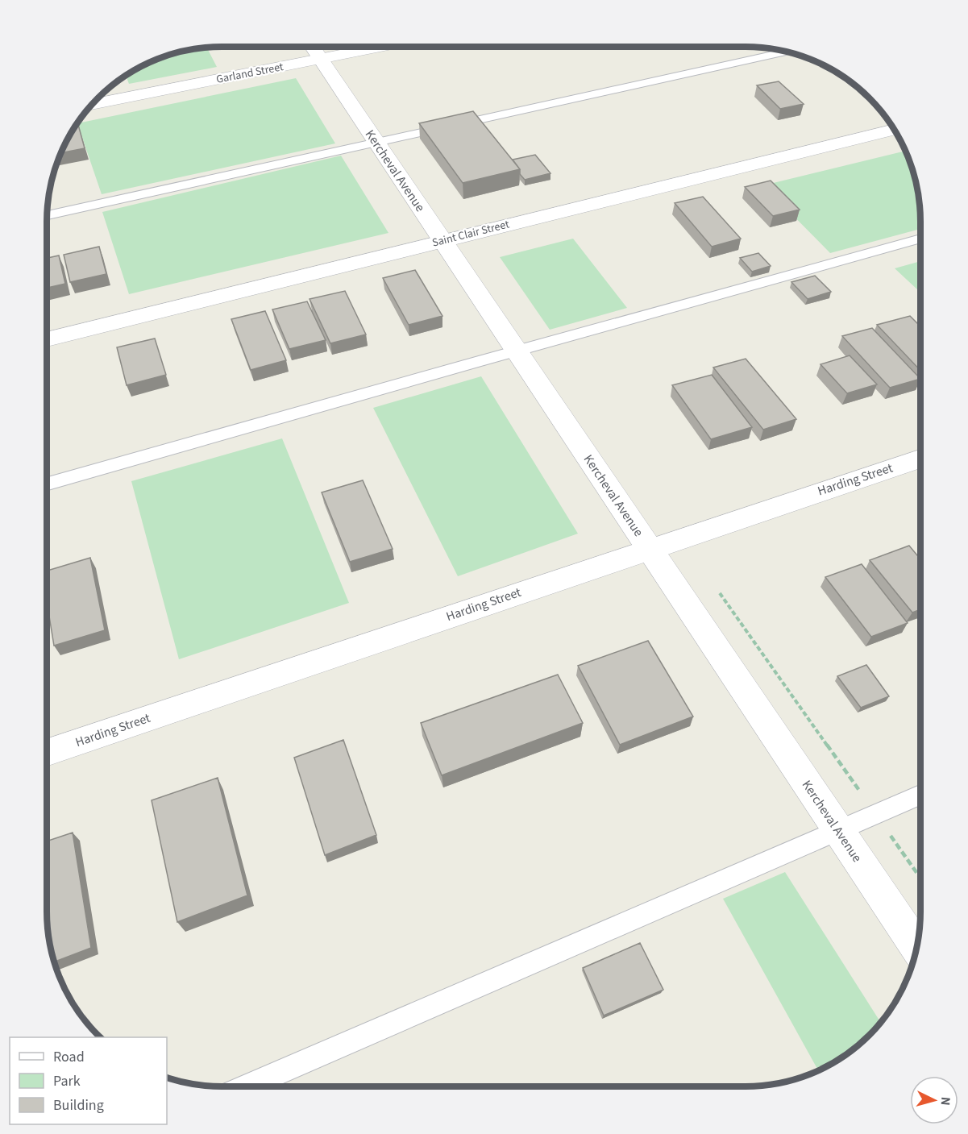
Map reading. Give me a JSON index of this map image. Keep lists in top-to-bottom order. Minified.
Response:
{"streets":{"street":["Garland Street","Kercheval Avenue","Saint Clair Street","Harding Street"]},"crossings":[["Garland Street","Kercheval Avenue"],["Kercheval Avenue","Saint Clair Street"],["Kercheval Avenue","Harding Street"]],"legend":["Road","Park","Building"],"north":"right"}
